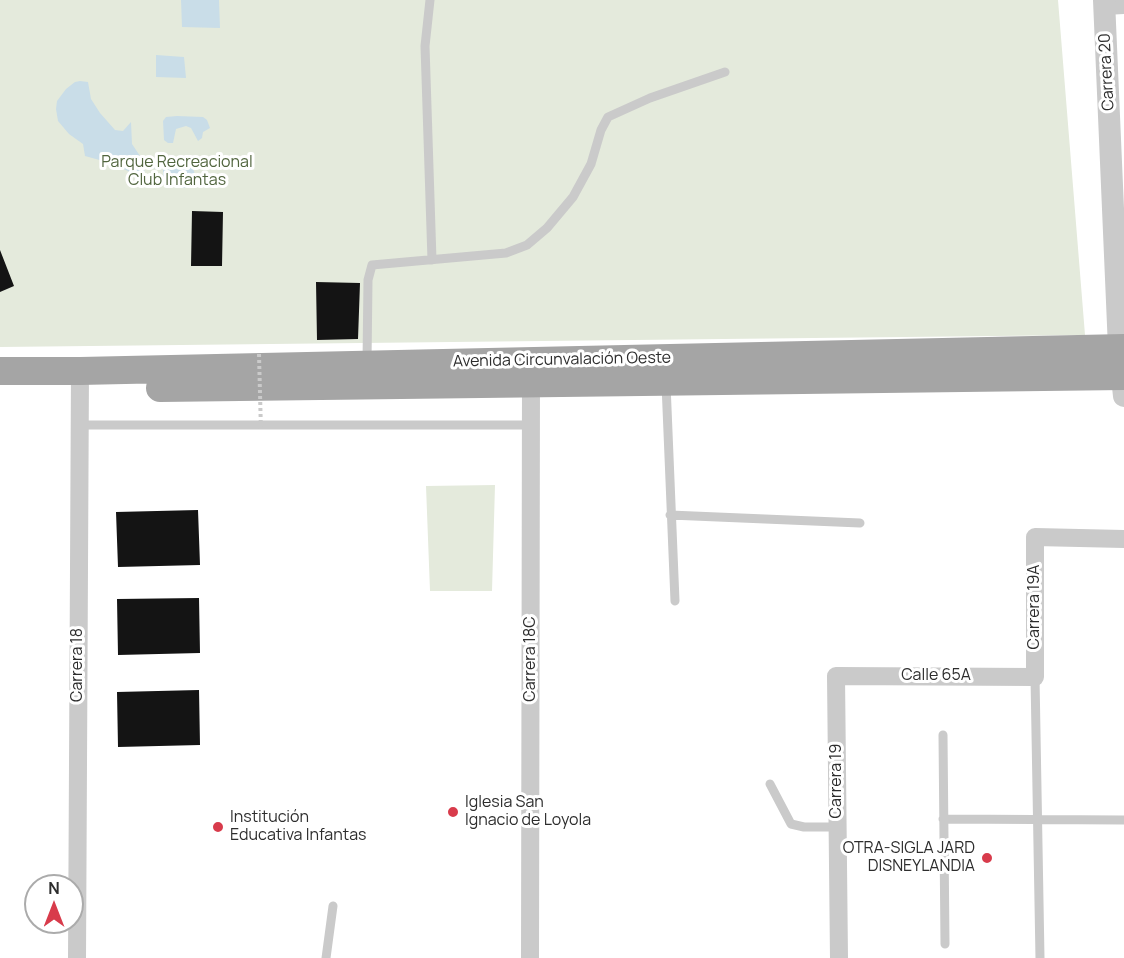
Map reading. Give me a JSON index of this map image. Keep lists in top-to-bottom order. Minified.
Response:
{"streets":{"main road":["Avenida Circunvalación Oeste"],"street":["Carrera 20","Carrera 19A","Carrera 18C","Carrera 18","Calle 65A","Carrera 19"]},"crossings":[["Carrera 20","Avenida Circunvalación Oeste"],["Avenida Circunvalación Oeste","Carrera 18C"],["Avenida Circunvalación Oeste","Carrera 18"],["Carrera 19A","Calle 65A"],["Calle 65A","Carrera 19"]],"parks":["Parque Recreacional Club Infantas"],"places":["Iglesia San Ignacio de Loyola","Institución Educativa Infantas","OTRA-SIGLA JARD DISNEYLANDIA"],"north":"top"}
